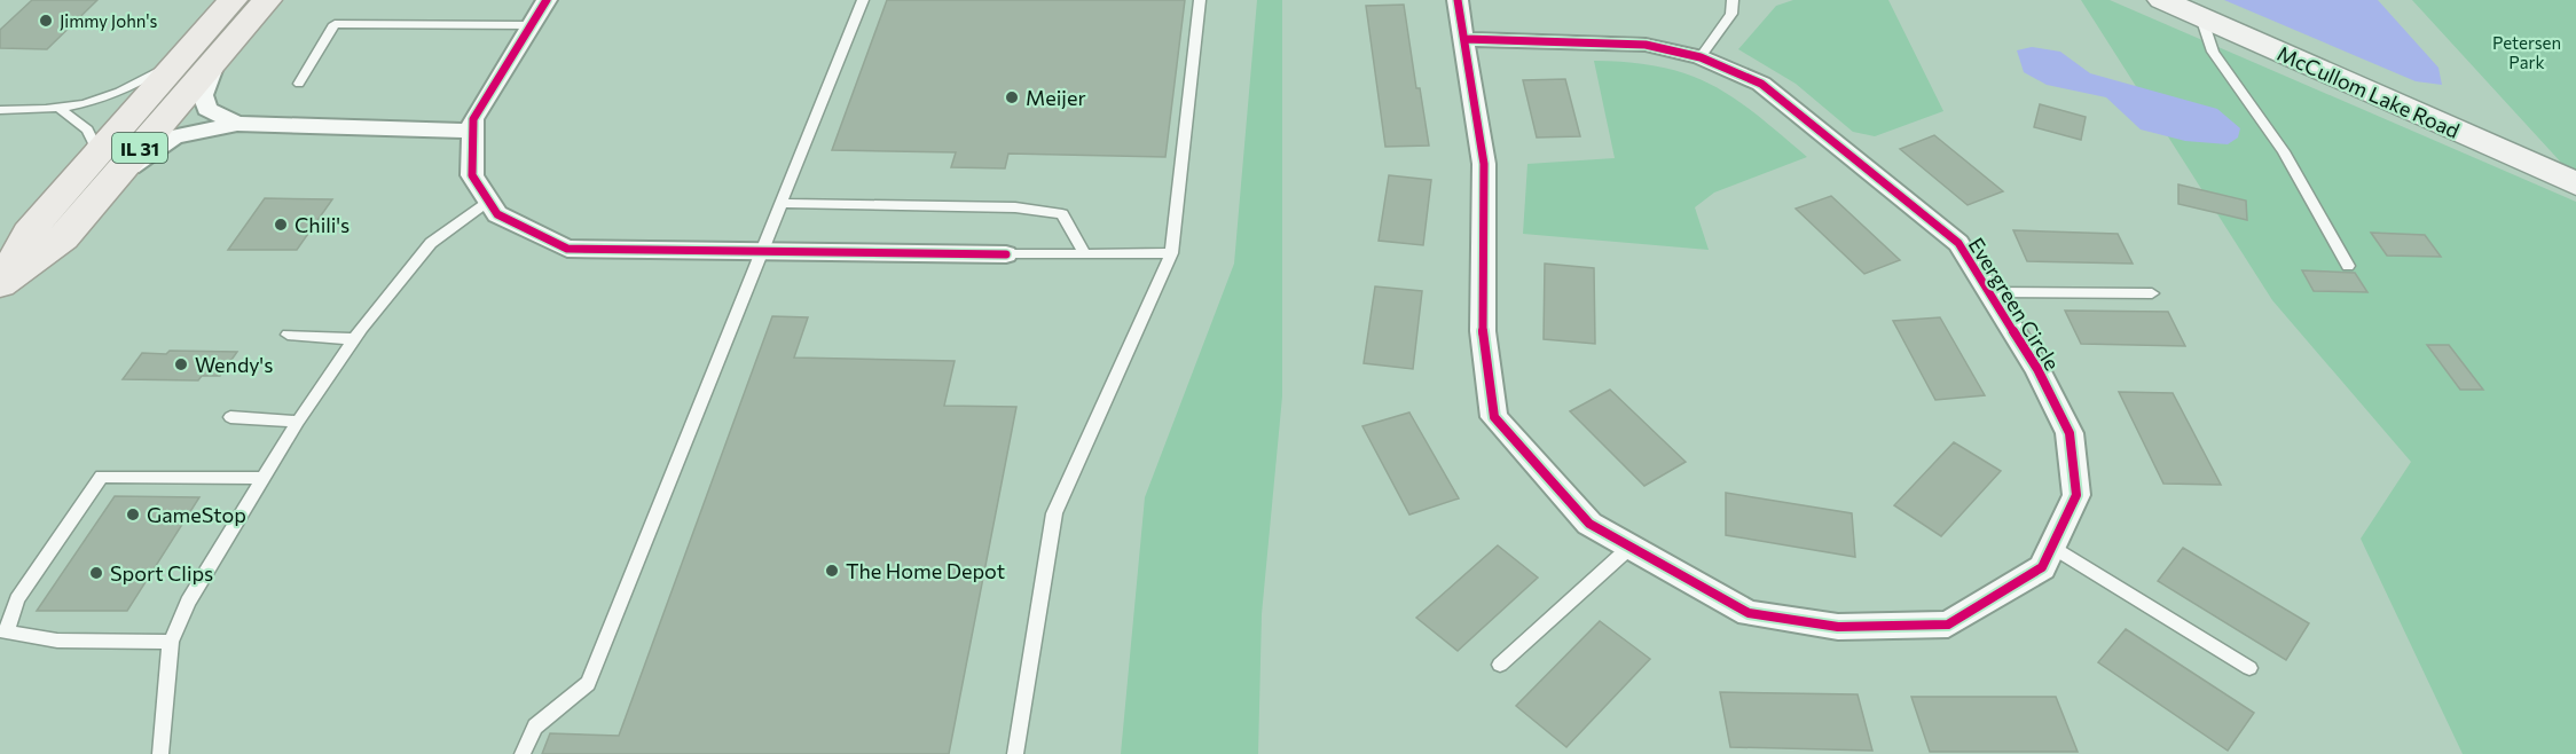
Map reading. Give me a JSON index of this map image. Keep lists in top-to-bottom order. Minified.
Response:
{"streets":{"main road":["IL 31"],"street":["McCullom Lake Road","Evergreen Circle"]},"parks":["Petersen Park"],"places":["Jimmy John's","Meijer","Chili's","Wendy's","GameStop","The Home Depot","Sport Clips"]}
